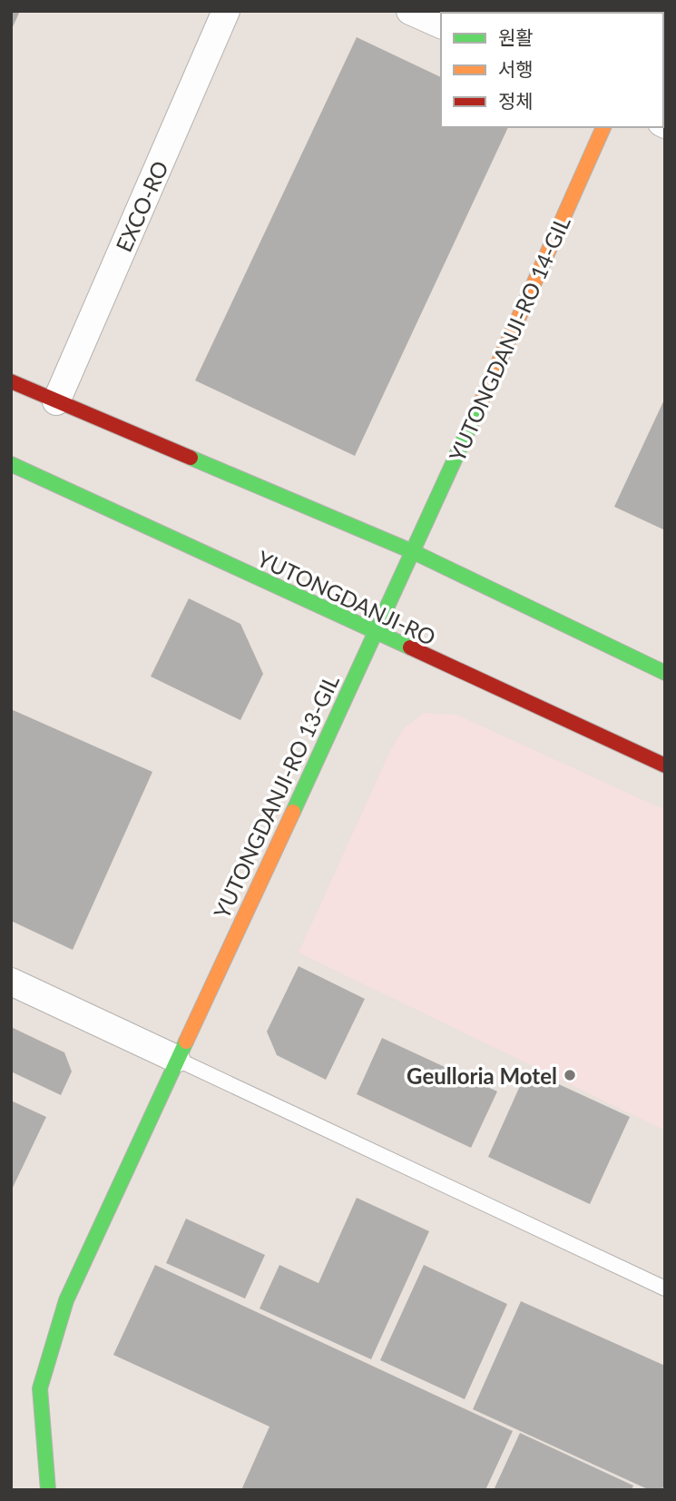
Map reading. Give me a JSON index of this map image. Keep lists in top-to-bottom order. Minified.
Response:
{"streets":{"street":["EXCO-RO","YUTONGDANJI-RO 14-GIL","YUTONGDANJI-RO","YUTONGDANJI-RO 13-GIL"]},"crossings":[["YUTONGDANJI-RO 14-GIL","YUTONGDANJI-RO 13-GIL"],["YUTONGDANJI-RO","YUTONGDANJI-RO 13-GIL"]],"places":["Geulloria Motel"],"legend":["원활","서행","정체"]}
